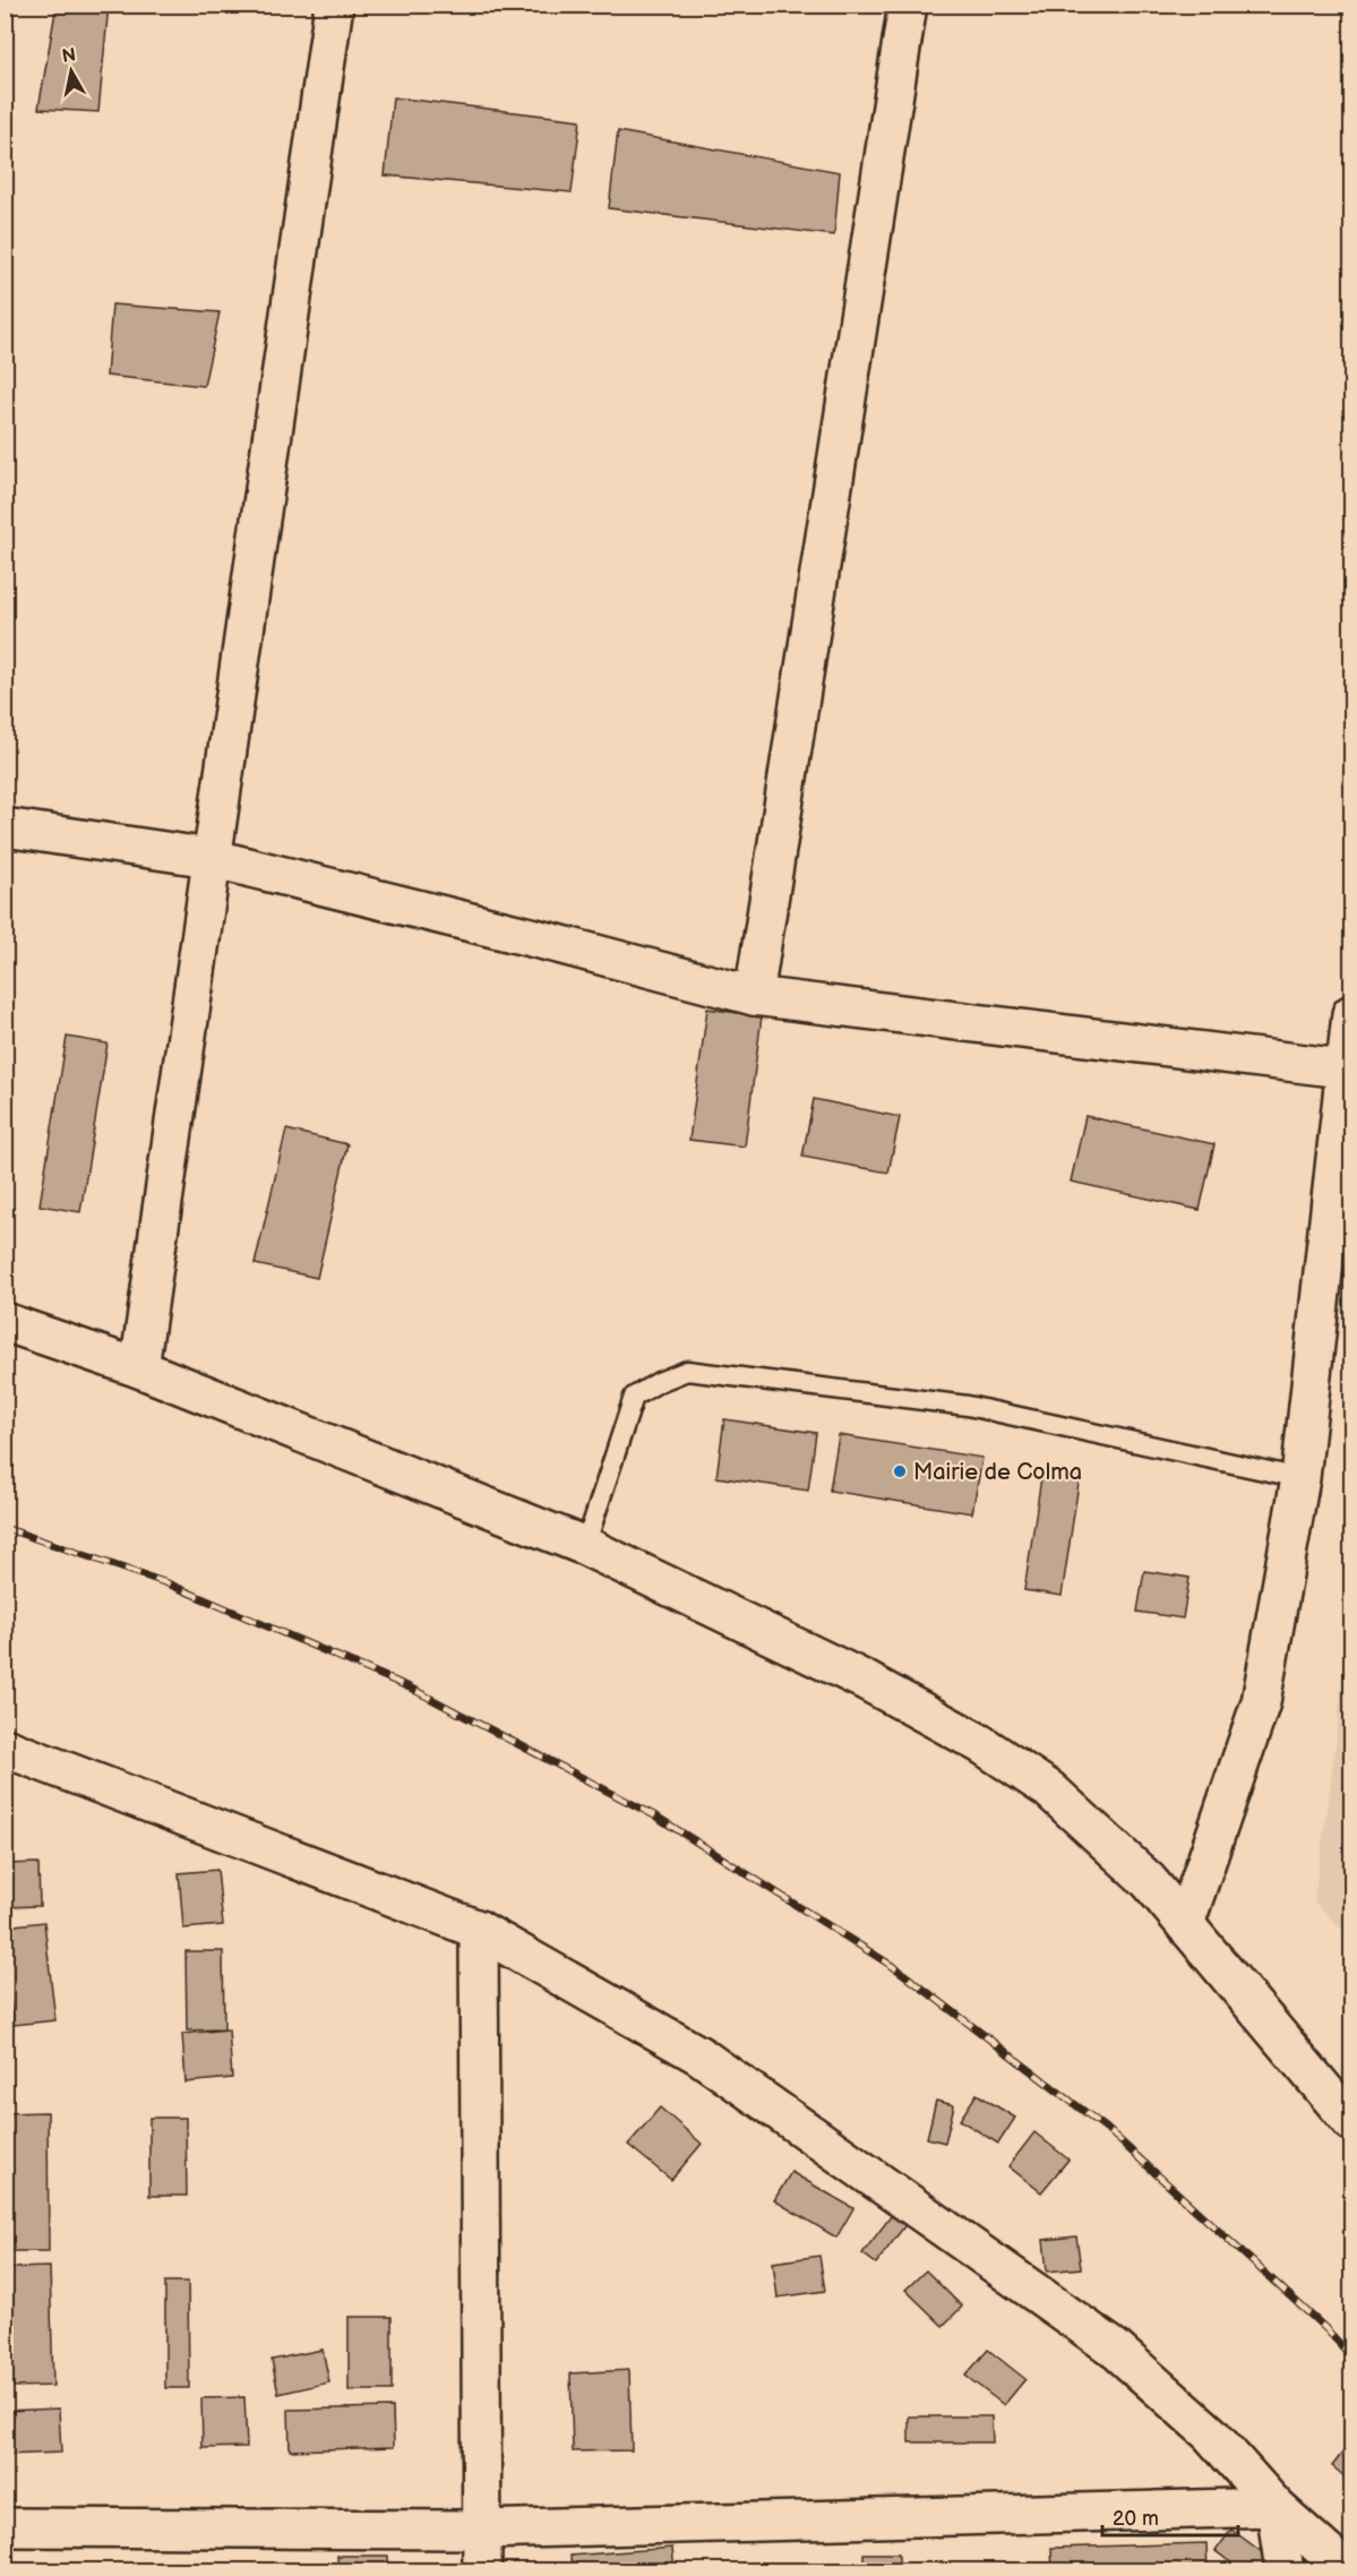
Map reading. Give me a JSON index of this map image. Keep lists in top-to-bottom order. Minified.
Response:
{"places":["Mairie de Colma"],"scale_bar":"20 m","north":"top"}
